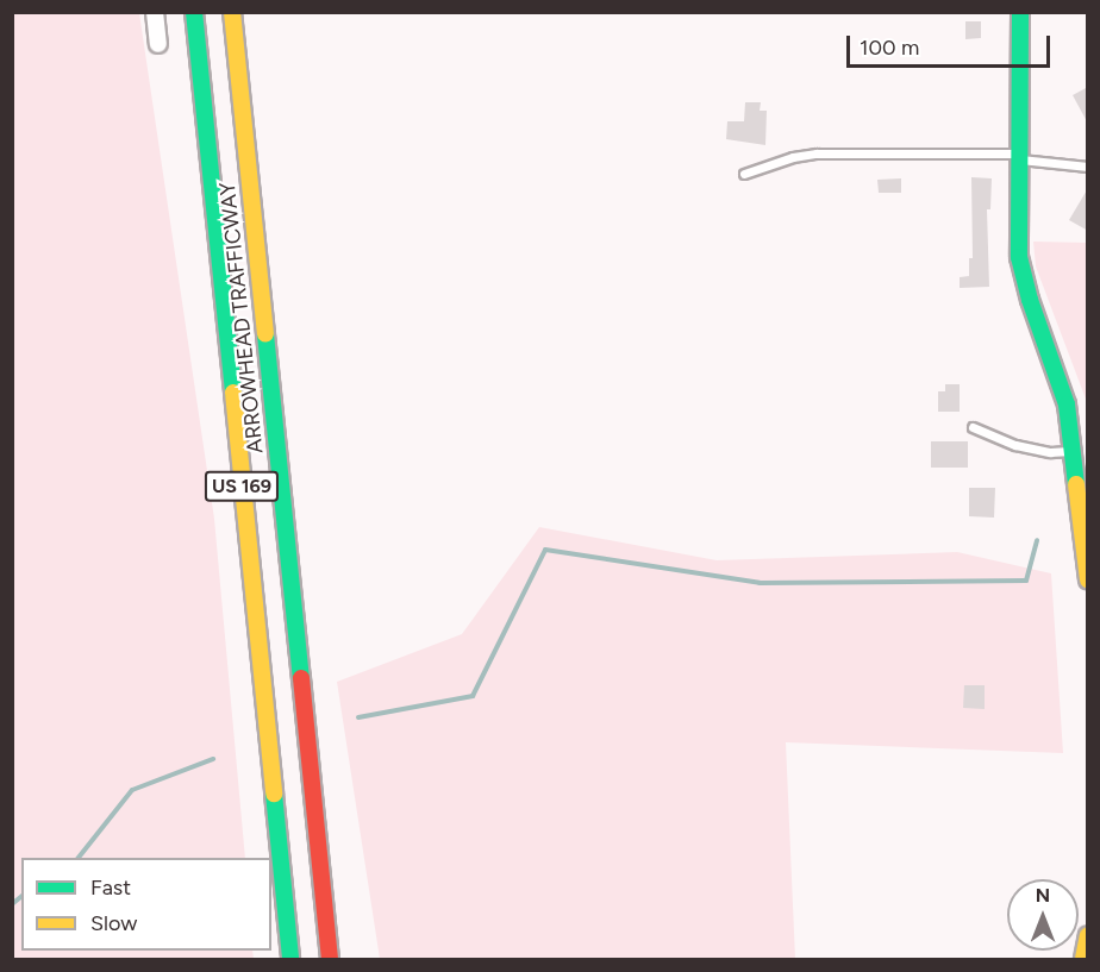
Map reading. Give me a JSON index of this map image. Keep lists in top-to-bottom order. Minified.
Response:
{"streets":{"main road":["ARROWHEAD TRAFFICWAY","US 169"]},"legend":["Fast","Slow"],"scale_bar":"100 m","north":"top"}
